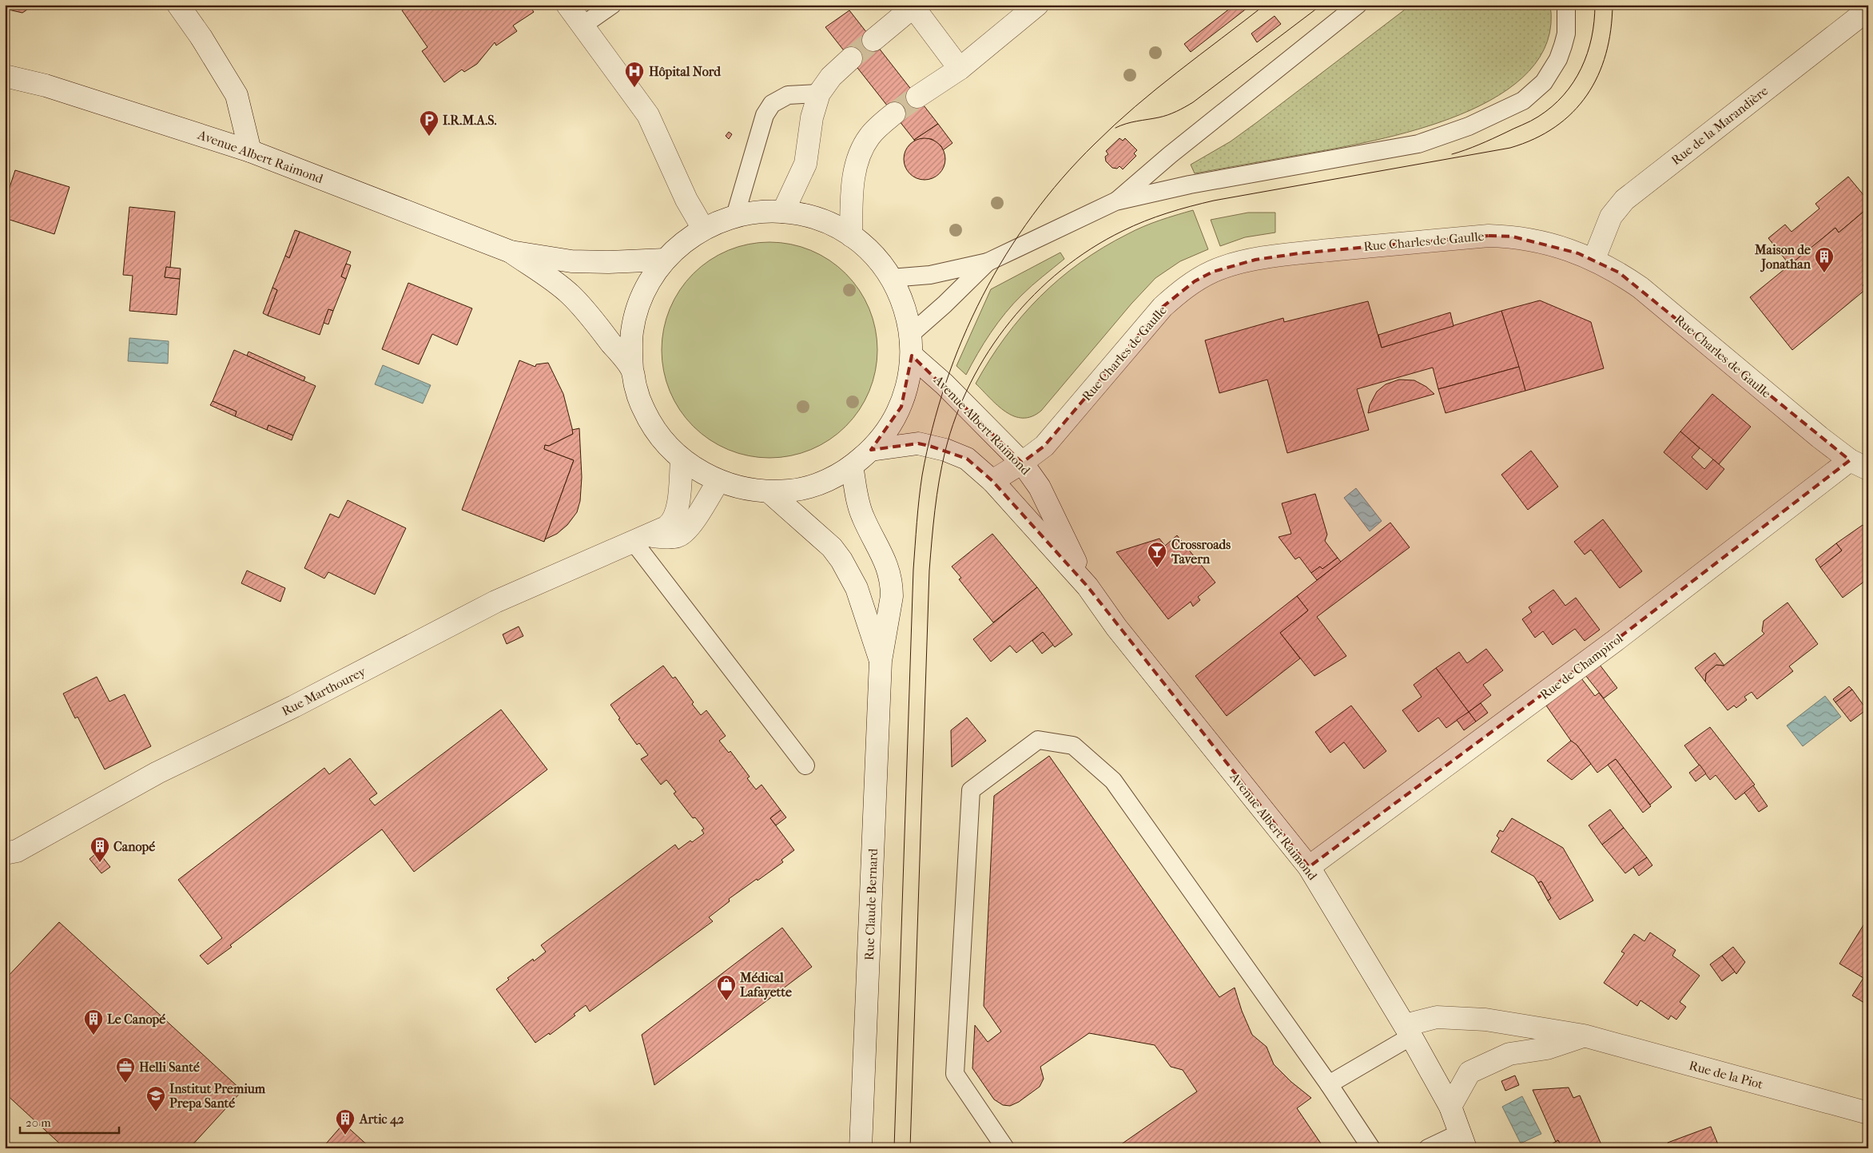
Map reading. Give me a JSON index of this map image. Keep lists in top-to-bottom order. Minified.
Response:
{"streets":{"street":["Rue de la Marandière","Avenue Albert Raimond","Rue Charles de Gaulle","Rue de Champirol","Rue Marthourey","Rue Claude Bernard","Rue de la Piot"]},"crossings":[["Rue de la Marandière","Rue Charles de Gaulle"],["Avenue Albert Raimond","Rue Charles de Gaulle"],["Avenue Albert Raimond","Rue de Champirol"],["Avenue Albert Raimond","Rue de la Piot"],["Rue Charles de Gaulle","Rue de Champirol"]],"places":{"hospital":["Hôpital Nord"],"parking":["I.R.M.A.S."],"building":["Maison de Jonathan","Canopé","Le Canopé","Artic 42"],"bar":["Crossroads Tavern"],"shop":["Médical Lafayette"],"office":["Helli Santé"],"school or university":["Institut Premium Prepa Santé"]},"scale_bar":"20 m"}
